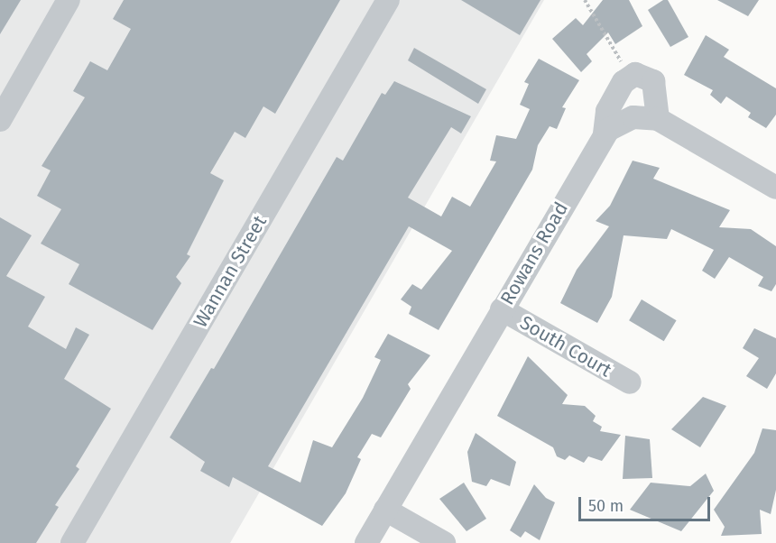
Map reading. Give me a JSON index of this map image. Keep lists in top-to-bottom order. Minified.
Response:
{"streets":{"street":["Rowans Road","Wannan Street","South Court"]},"crossings":[["Rowans Road","South Court"]],"scale_bar":"50 m"}
